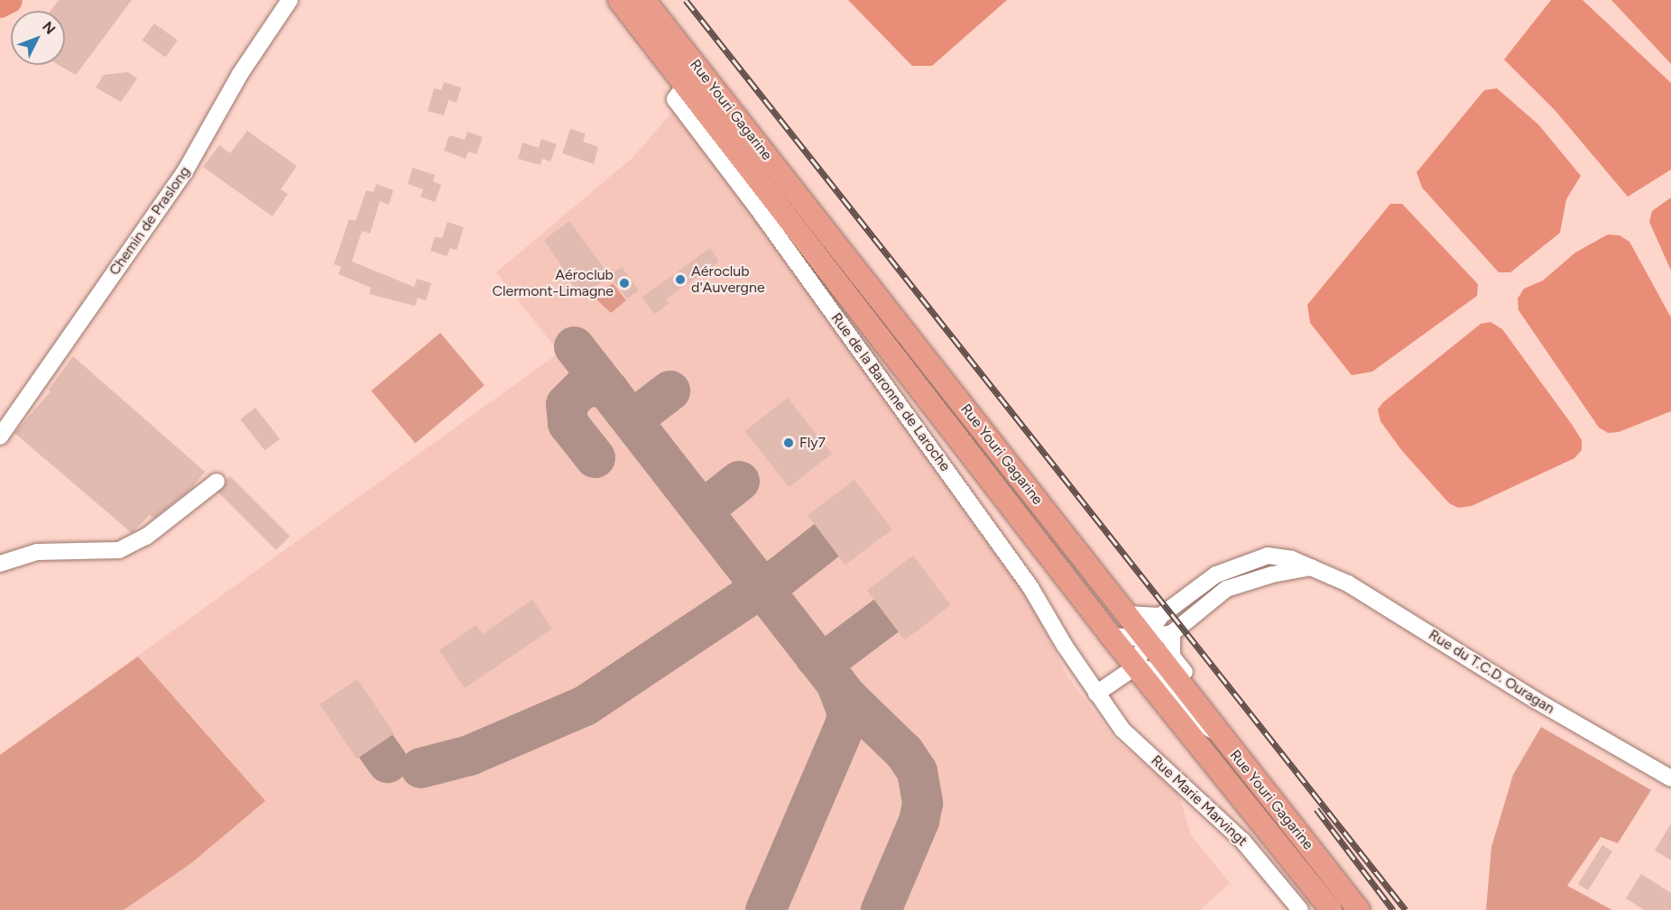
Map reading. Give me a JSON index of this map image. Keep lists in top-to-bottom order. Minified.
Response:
{"streets":{"main road":["Rue Youri Gagarine"],"street":["Chemin de Praslong","Rue de la Baronne de Laroche","Rue du T.C.D. Ouragan","Rue Marie Marvingt"]},"crossings":[["Rue Youri Gagarine","Rue de la Baronne de Laroche"],["Rue Youri Gagarine","Rue du T.C.D. Ouragan"],["Rue de la Baronne de Laroche","Rue Marie Marvingt"]],"places":["Aéroclub d'Auvergne","Aéroclub Clermont-Limagne","Fly7"],"north":"top right"}
